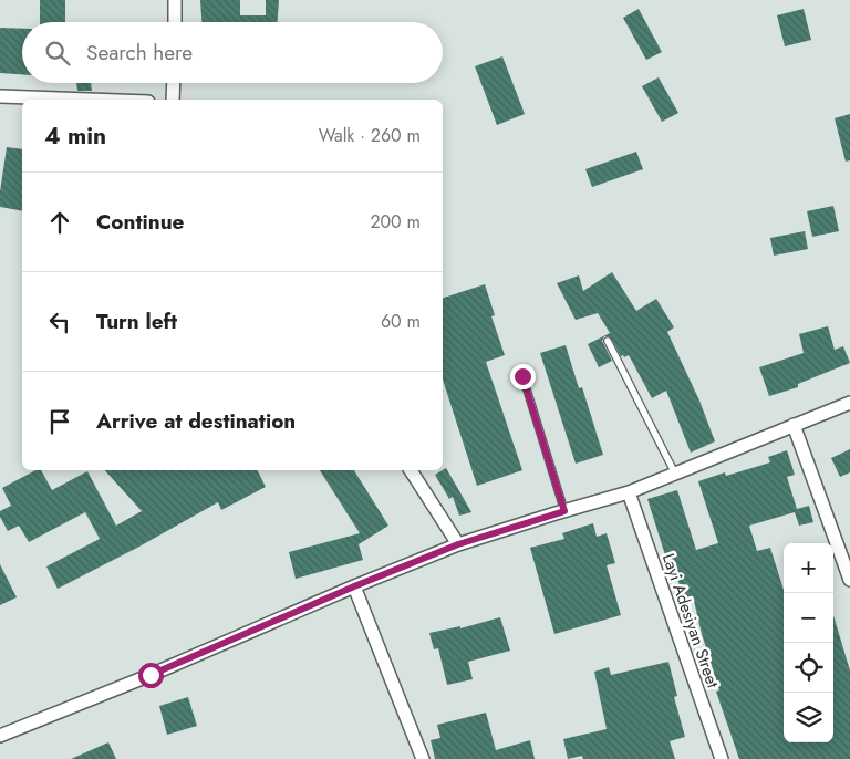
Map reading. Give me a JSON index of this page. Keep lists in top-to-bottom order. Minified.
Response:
{"streets":{"street":["Layi Adesiyan Street"]},"page":{"search":"Search here","heading":["4 min","Walk · 260 m"],"list":[["Continue","200 m"],["Turn left","60 m"],"Arrive at destination"],"map_buttons":["+","−"]}}
